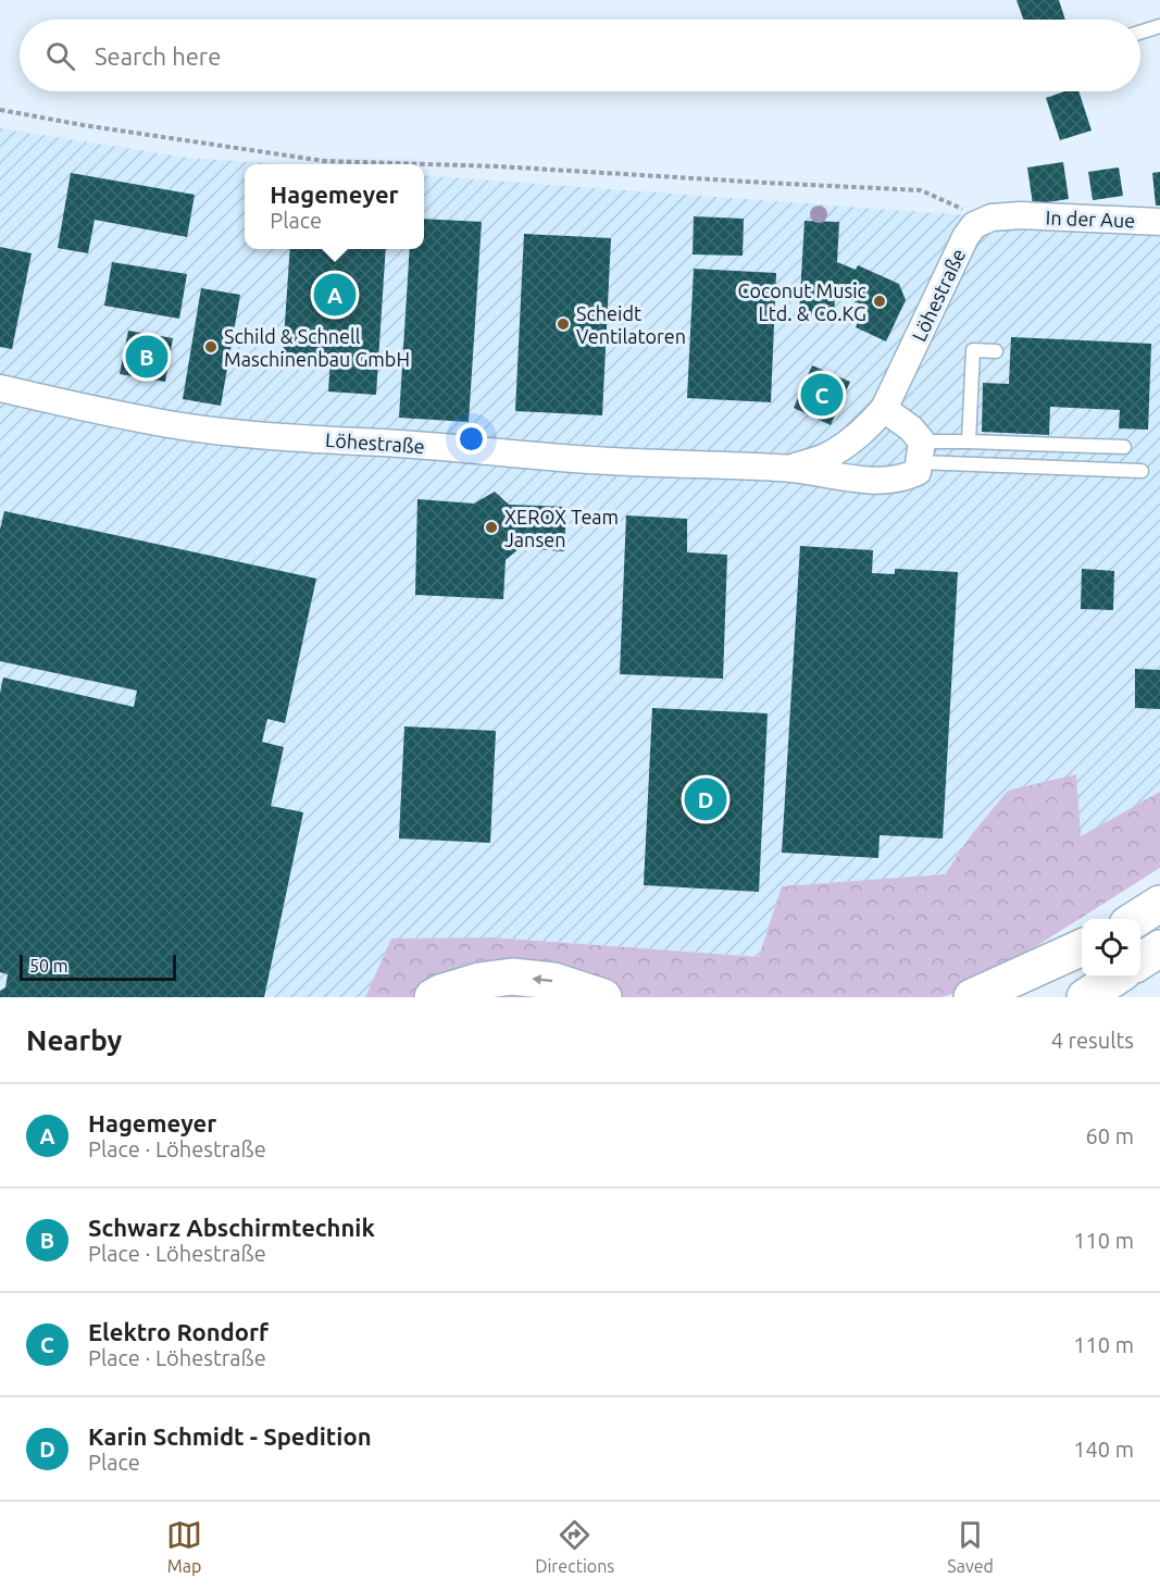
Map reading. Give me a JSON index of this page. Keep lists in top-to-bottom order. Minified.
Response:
{"streets":{"street":["In der Aue","Löhestraße"]},"crossings":[["In der Aue","Löhestraße"]],"places":["Coconut Music Ltd. & Co.KG","Scheidt Ventilatoren","Schild & Schnell Maschinenbau GmbH","XEROX Team Jansen"],"scale_bar":"50 m","page":{"search":"Search here","popup":["Hagemeyer","Place"],"pins":["A","B","C","D"],"scale":"50 m","heading":["Nearby","4 results"],"list":[{"mark":"A","name":"Hagemeyer","note":"Place · Löhestraße","value":"60 m"},{"mark":"B","name":"Schwarz Abschirmtechnik","note":"Place · Löhestraße","value":"110 m"},{"mark":"C","name":"Elektro Rondorf","note":"Place · Löhestraße","value":"110 m"},{"mark":"D","name":"Karin Schmidt - Spedition","note":"Place","value":"140 m"}],"nav":["Map","Directions","Saved"]}}
